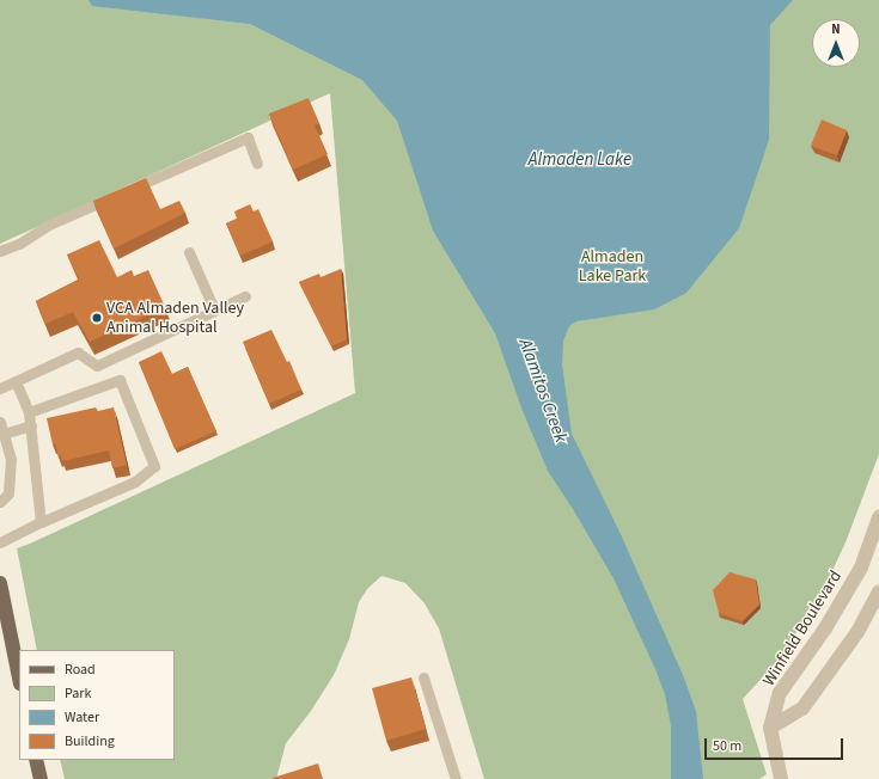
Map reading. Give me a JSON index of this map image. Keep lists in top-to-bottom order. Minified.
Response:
{"streets":{"street":["Winfield Boulevard"]},"water":["Almaden Lake","Alamitos Creek"],"parks":["Almaden Lake Park"],"places":["VCA Almaden Valley Animal Hospital"],"legend":["Road","Park","Water","Building"],"scale_bar":"50 m","north":"top"}
